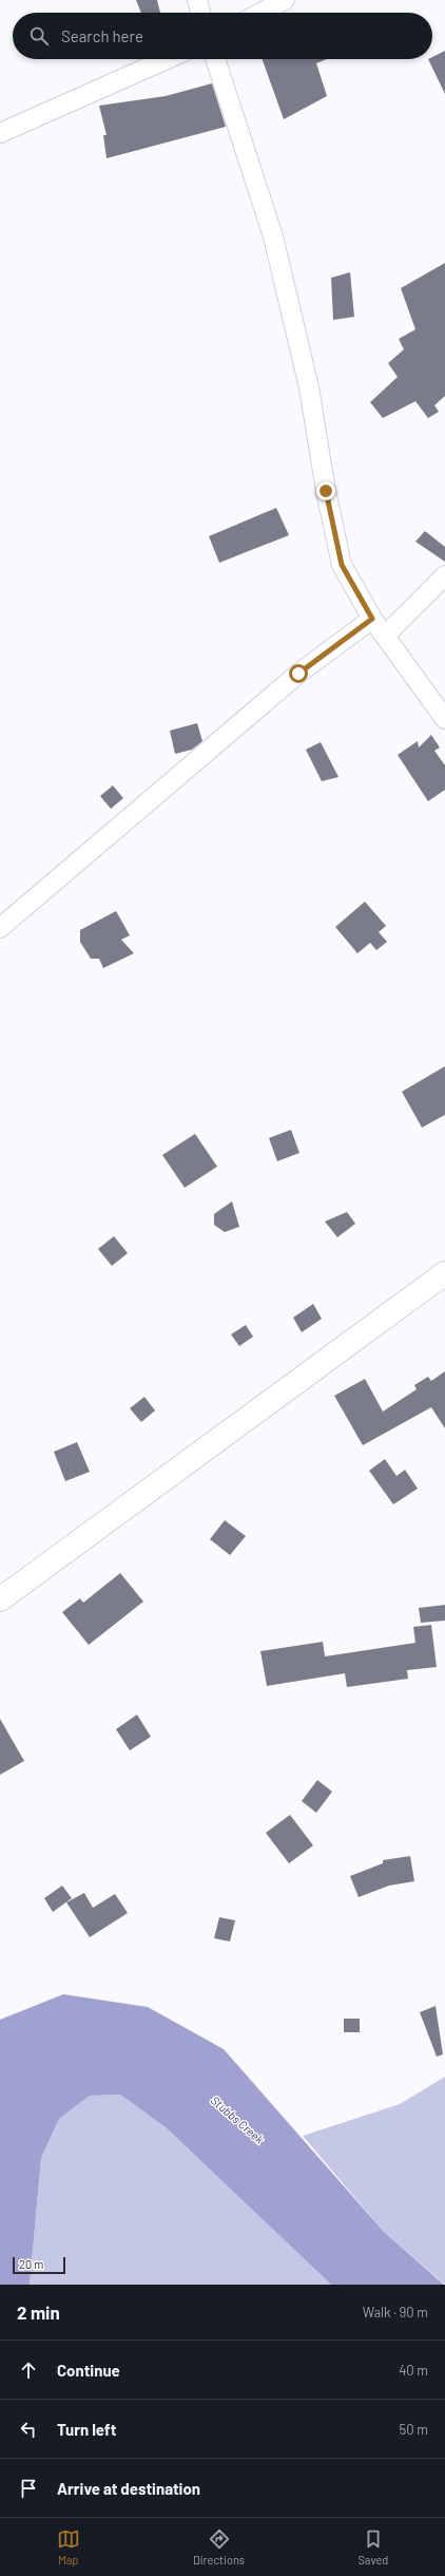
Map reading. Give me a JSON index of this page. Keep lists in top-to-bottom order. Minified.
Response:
{"water":["Stubbs Creek"],"scale_bar":"20 m","page":{"search":"Search here","scale":"20 m","heading":["2 min","Walk · 90 m"],"list":[["Continue","40 m"],["Turn left","50 m"],"Arrive at destination"],"nav":["Map","Directions","Saved"]}}
